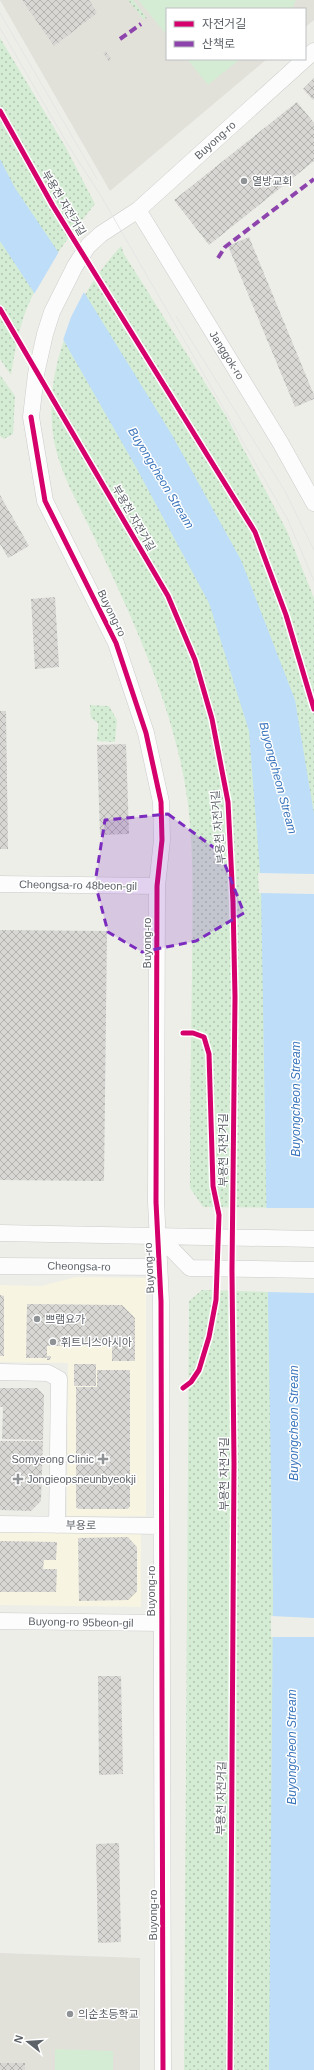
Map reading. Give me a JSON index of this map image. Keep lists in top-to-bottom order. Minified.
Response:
{"streets":{"street":["Buyong-ro","Janggok-ro","Cheongsa-ro 48beon-gil","Cheongsa-ro","부용로","Buyong-ro 95beon-gil"],"cycle path":["부용천 자전거길"]},"crossings":[["Buyong-ro","Janggok-ro"],["Buyong-ro","Cheongsa-ro 48beon-gil"],["Buyong-ro","Cheongsa-ro"],["Buyong-ro","부용로"],["Buyong-ro","Buyong-ro 95beon-gil"]],"water":["Buyongcheon Stream"],"places":{"other":["열방교회","쁘램요가","휘트니스아시아","의순초등학교"],"health":["Somyeong Clinic","Jongieopsneunbyeokji"]},"legend":["자전거길","산책로"],"north":"left"}
